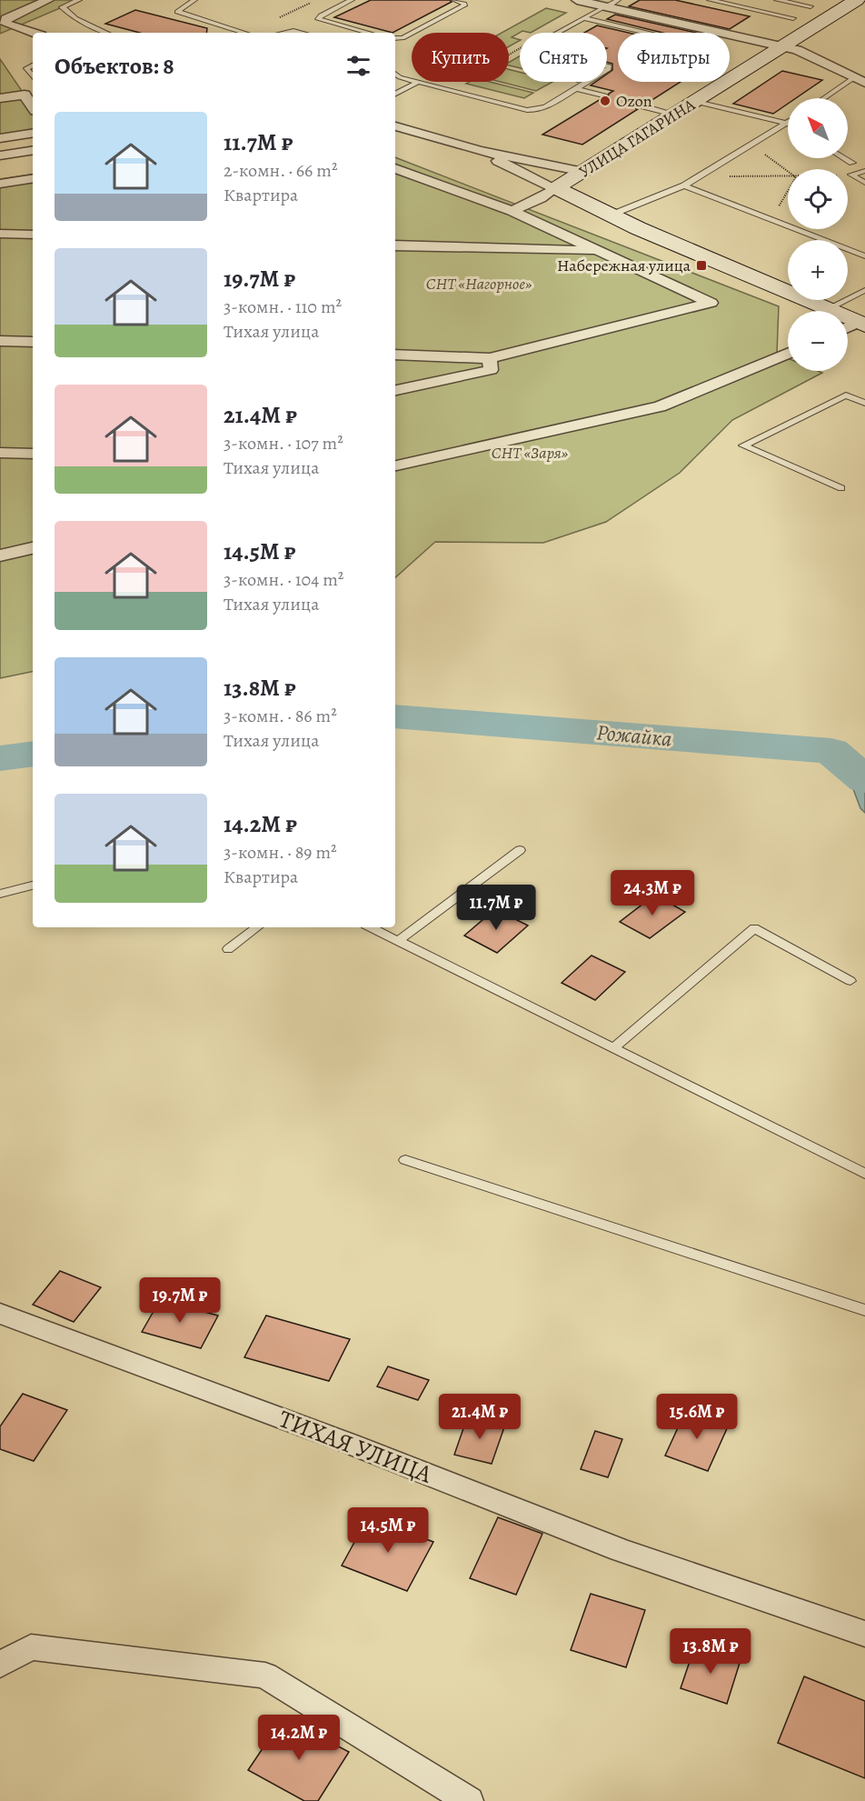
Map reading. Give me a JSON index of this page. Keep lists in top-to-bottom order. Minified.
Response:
{"streets":{"street":["УЛИЦА ГАГАРИНА","ТИХАЯ УЛИЦА"]},"water":["Рожайка"],"parks":["СНТ «Нагорное»","СНТ «Заря»"],"places":{"other":["Ozon"],"transit":["Набережная улица"]},"north":"top left","page":{"chip":["Купить","Снять","Фильтры"],"heading":"Объектов: 8","map_buttons":["+","−"],"list":[{"name":"11.7M ₽","note":"2-комн. · 66 m² · Квартира"},{"name":"19.7M ₽","note":"3-комн. · 110 m² · Тихая улица"},{"name":"21.4M ₽","note":"3-комн. · 107 m² · Тихая улица"},{"name":"14.5M ₽","note":"3-комн. · 104 m² · Тихая улица"},{"name":"13.8M ₽","note":"3-комн. · 86 m² · Тихая улица"},{"name":"14.2M ₽","note":"3-комн. · 89 m² · Квартира"}],"price":["24.3M ₽","11.7M ₽","19.7M ₽","21.4M ₽","15.6M ₽","14.5M ₽","13.8M ₽","14.2M ₽"]}}
